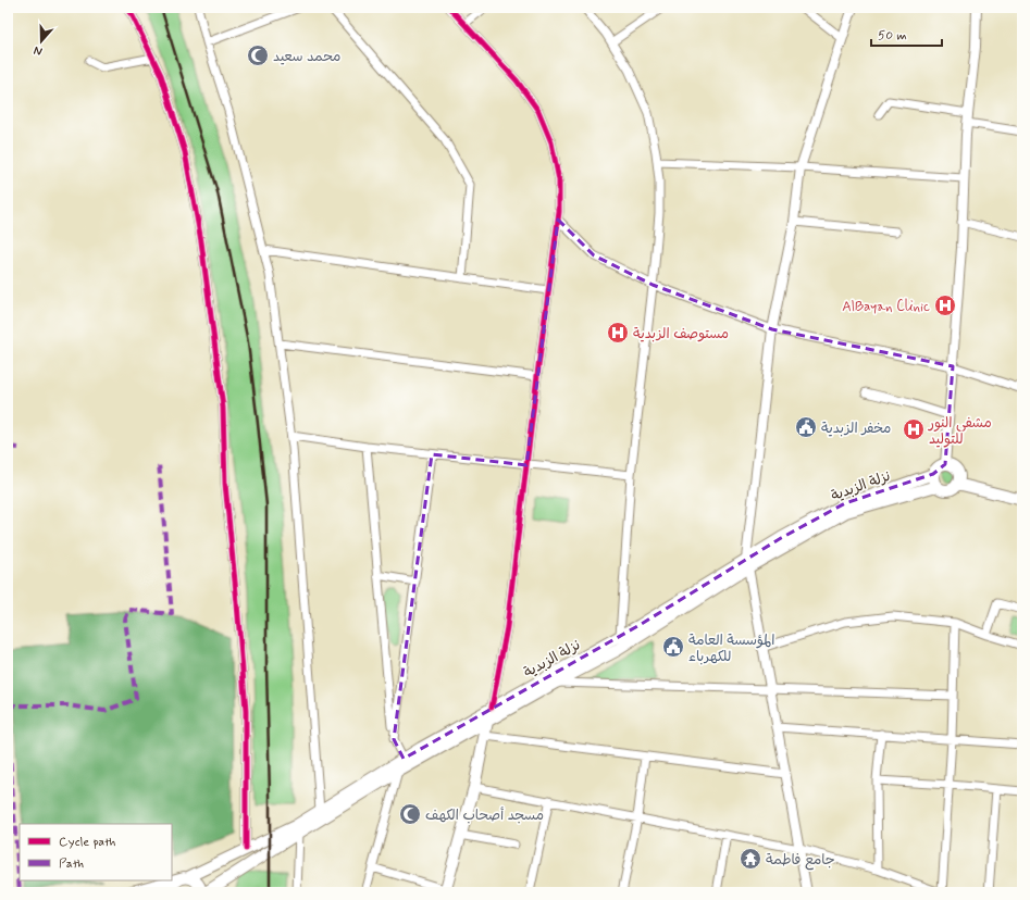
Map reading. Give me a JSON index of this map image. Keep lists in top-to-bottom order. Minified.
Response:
{"streets":{"main road":["نزلة الزبدية"]},"places":{"mosque":["محمد سعيد","مسجد أصحاب الكهف"],"hospital":["AlBayan Clinic","مستوصف الزبدية","مشفى النور للتوليد"],"public building":["مخفر الزبدية","المؤسسة العامة للكهرباء"],"temple":["جامع فاطمة"]},"legend":["Cycle path","Path"],"scale_bar":"50 m","north":"bottom"}
